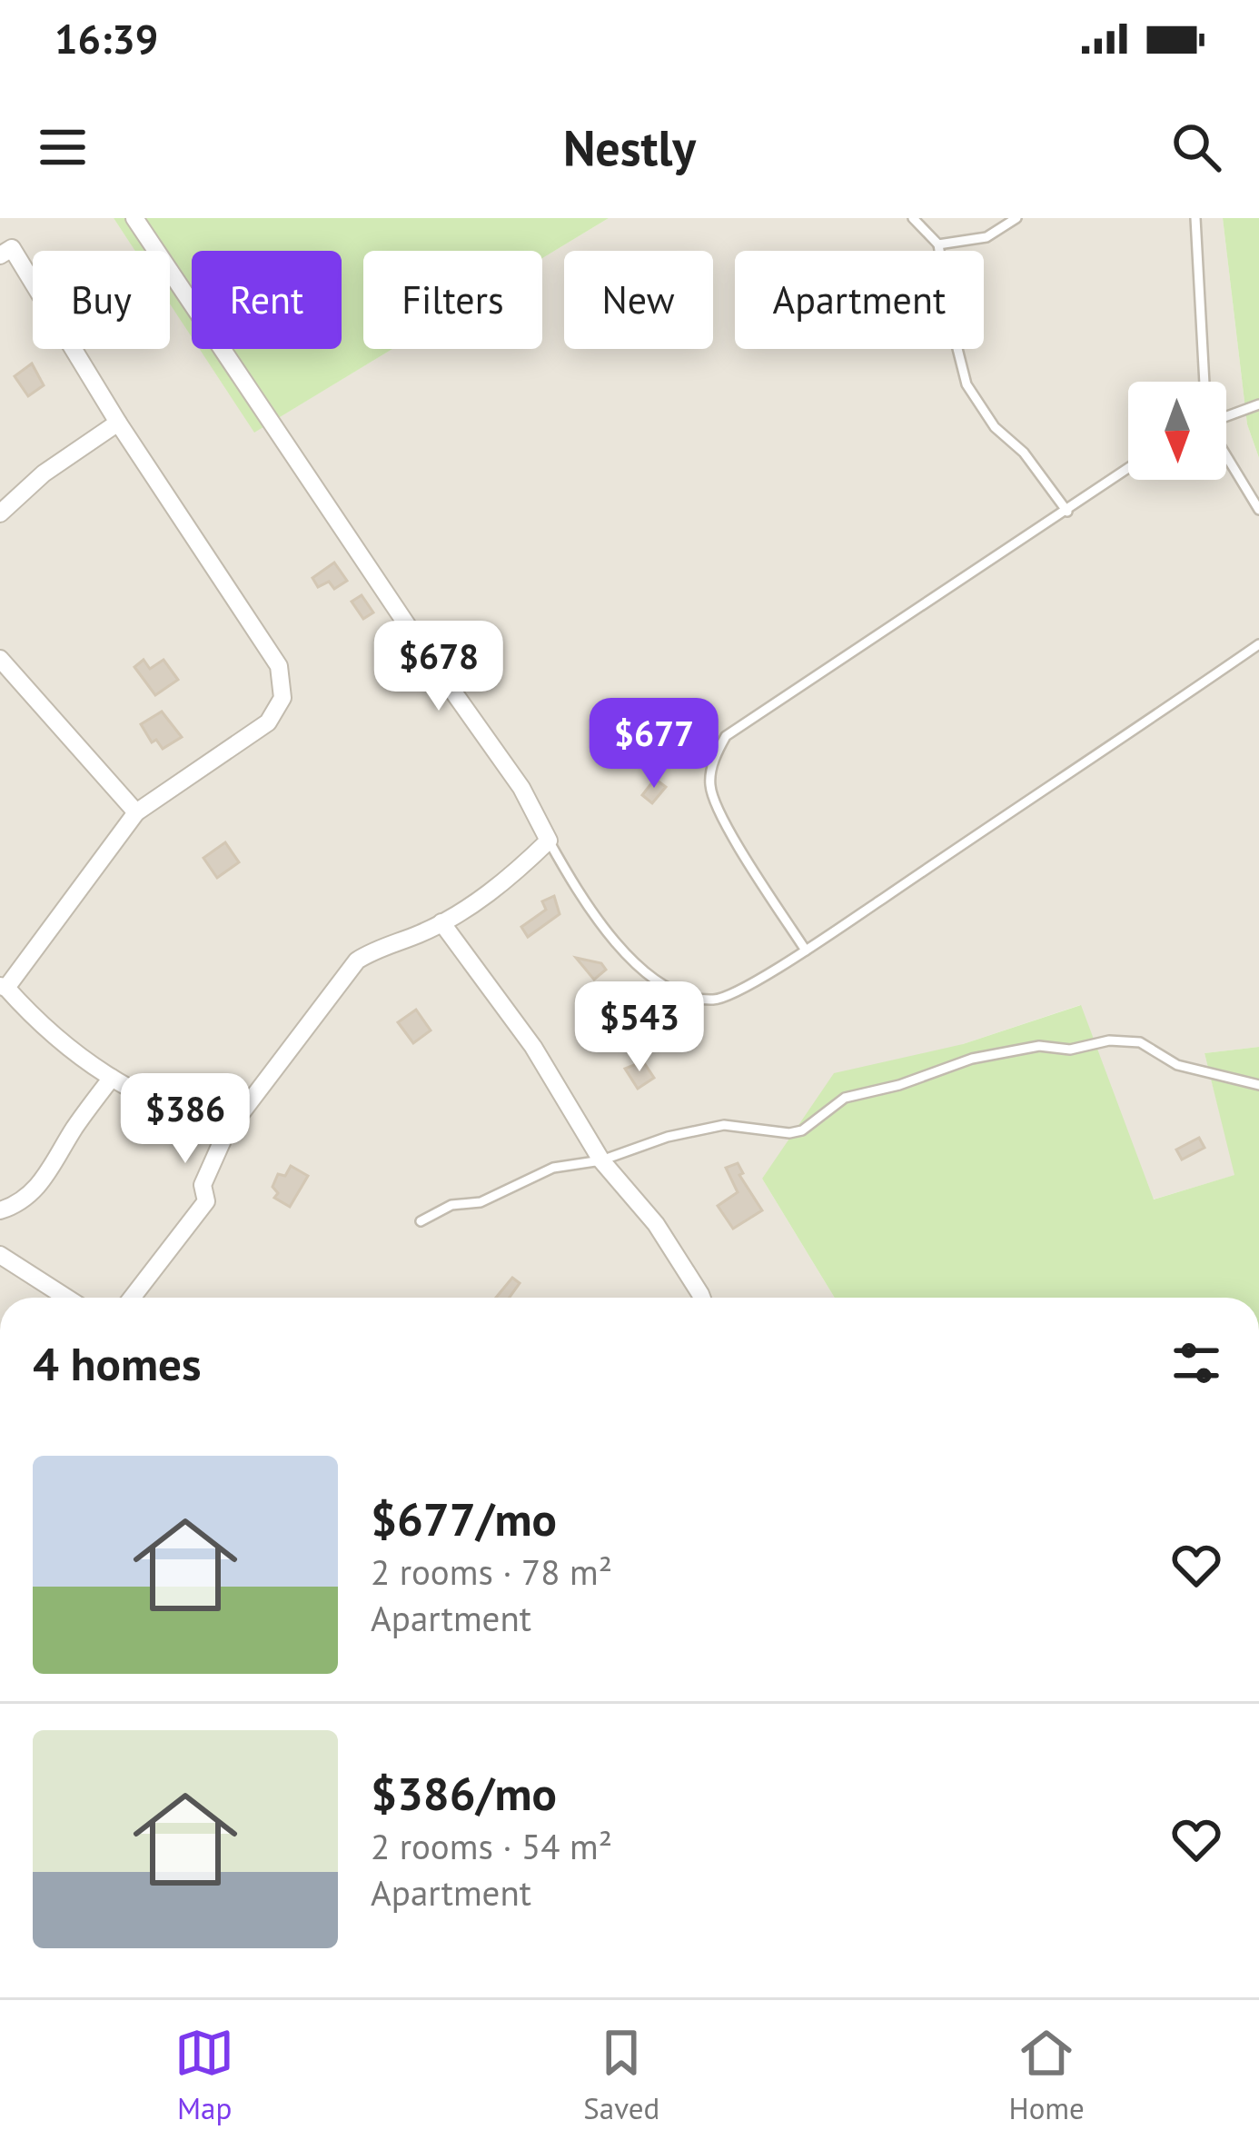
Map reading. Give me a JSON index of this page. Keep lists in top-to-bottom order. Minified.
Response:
{"north":"bottom","page":{"status":"16:39","header":"Nestly","chip":["Buy","Rent","Filters","New","Apartment"],"price":["$678","$677","$543","$386"],"heading":"4 homes","list":[{"name":"$677/mo","note":"2 rooms · 78 m² · Apartment"},{"name":"$386/mo","note":"2 rooms · 54 m² · Apartment"}],"tabs":["Map","Saved","Home"]}}
